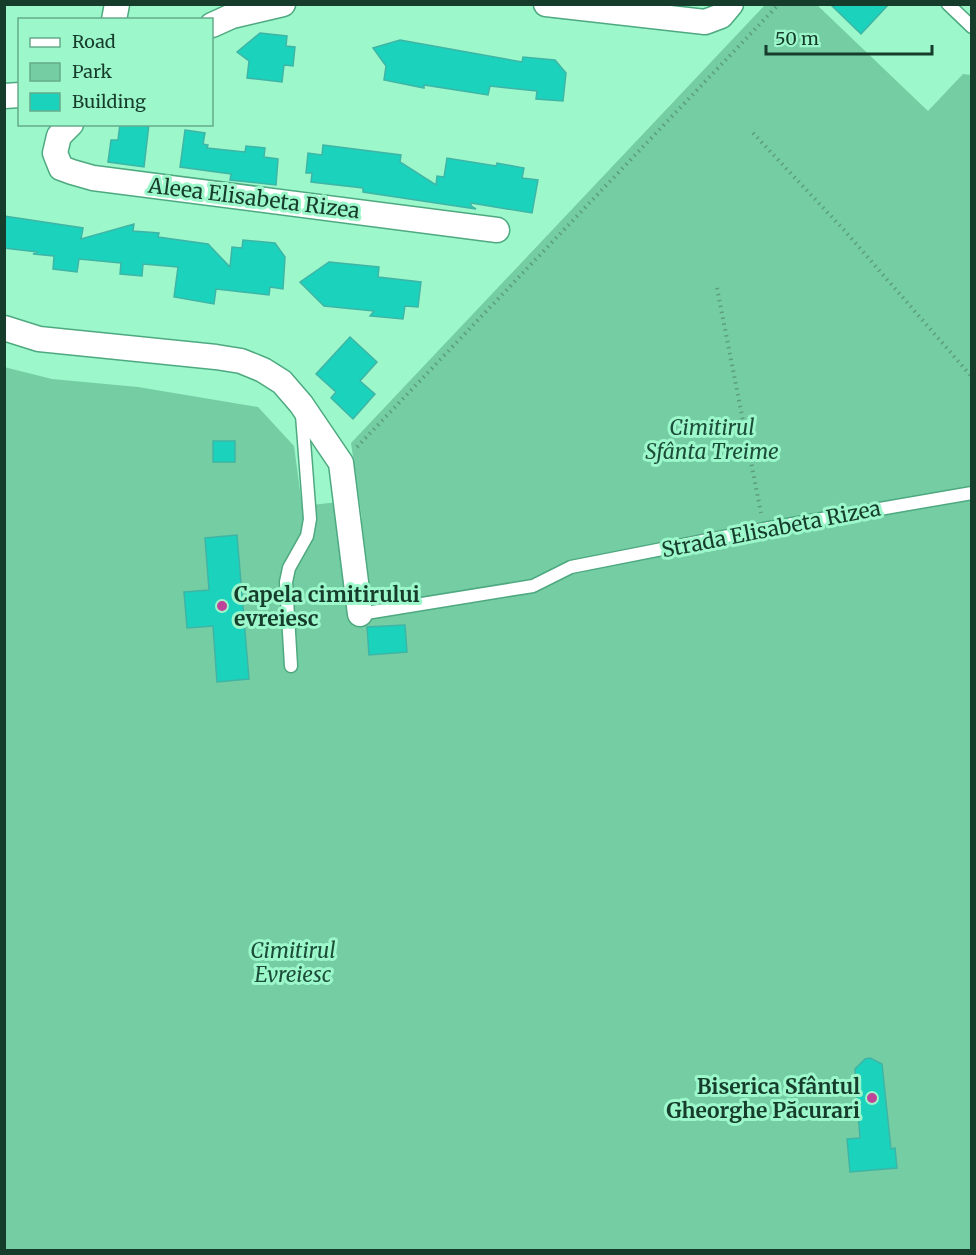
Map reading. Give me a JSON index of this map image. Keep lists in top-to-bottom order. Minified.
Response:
{"streets":{"street":["Aleea Elisabeta Rizea"],"lane":["Strada Elisabeta Rizea"]},"parks":["Cimitirul Sfânta Treime","Cimitirul Evreiesc"],"places":["Capela cimitirului evreiesc","Biserica Sfântul Gheorghe Păcurari"],"legend":["Road","Park","Building"],"scale_bar":"50 m"}
